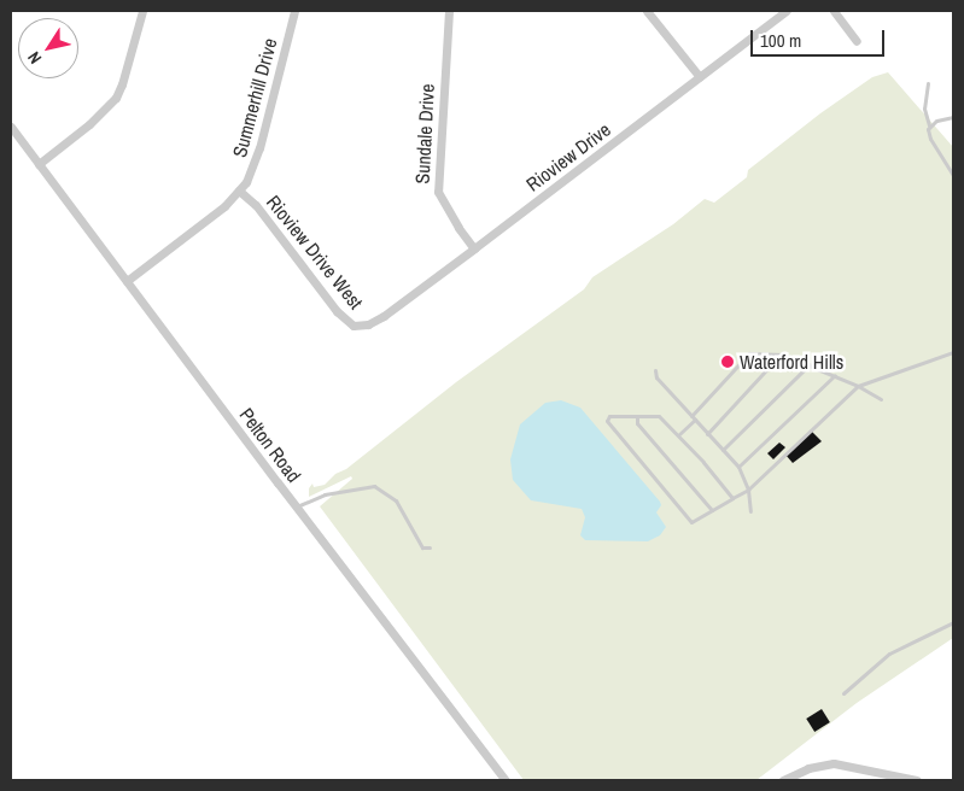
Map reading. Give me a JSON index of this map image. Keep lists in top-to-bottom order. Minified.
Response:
{"streets":{"street":["Summerhill Drive","Sundale Drive","Rioview Drive","Rioview Drive West","Pelton Road"]},"crossings":[["Summerhill Drive","Rioview Drive West"],["Summerhill Drive","Pelton Road"],["Sundale Drive","Rioview Drive"],["Rioview Drive","Rioview Drive West"]],"places":["Waterford Hills"],"scale_bar":"100 m","north":"bottom left"}
